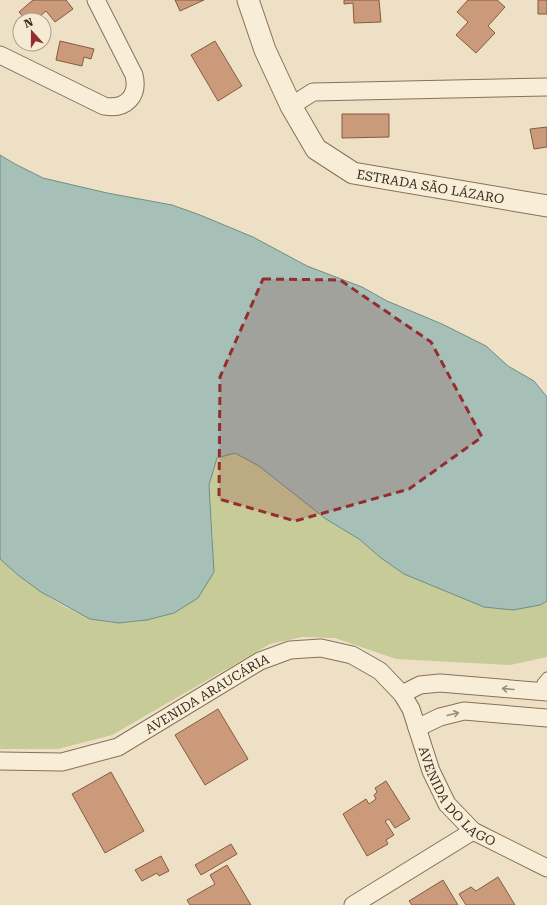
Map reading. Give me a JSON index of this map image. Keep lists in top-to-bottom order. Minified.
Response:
{"streets":{"street":["ESTRADA SÃO LÁZARO","AVENIDA ARAUCÁRIA","AVENIDA DO LAGO"]},"crossings":[["AVENIDA ARAUCÁRIA","AVENIDA DO LAGO"]],"north":"top"}
